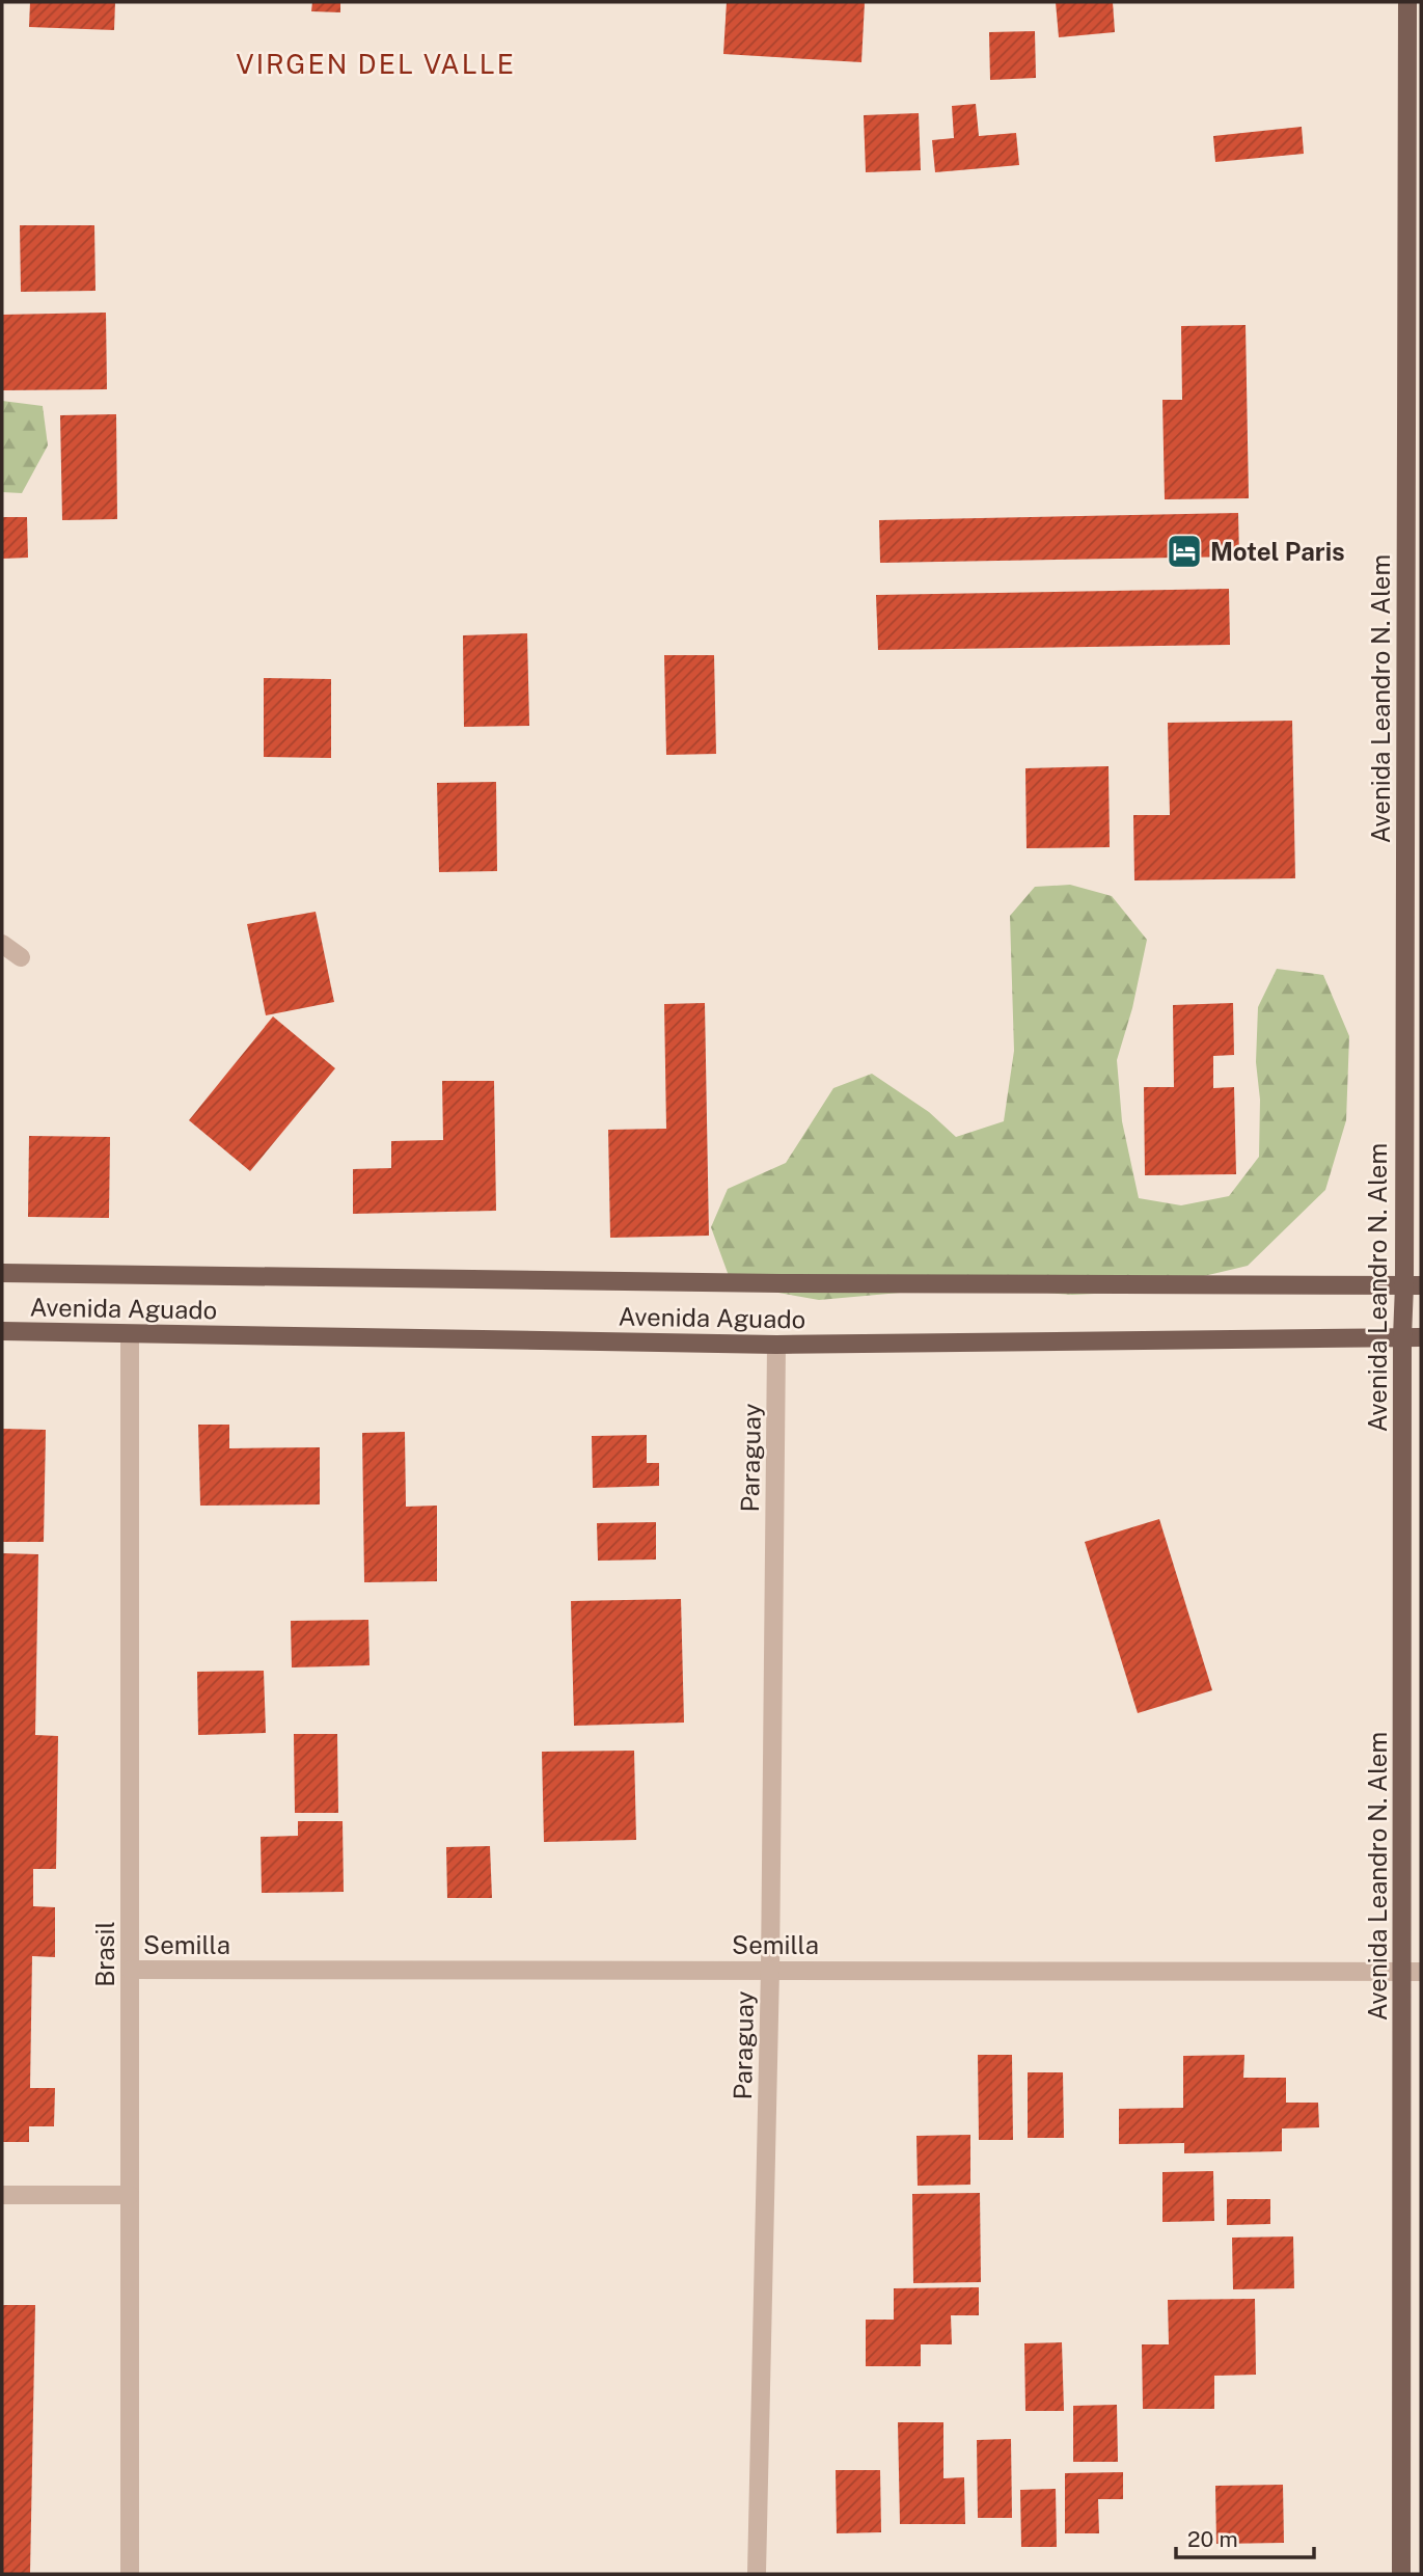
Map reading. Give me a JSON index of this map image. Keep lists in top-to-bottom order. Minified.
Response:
{"streets":{"main road":["Avenida Leandro N. Alem","Avenida Aguado"],"street":["Paraguay","Semilla","Brasil"]},"crossings":[["Avenida Leandro N. Alem","Avenida Aguado"],["Avenida Leandro N. Alem","Semilla"],["Avenida Aguado","Paraguay"],["Avenida Aguado","Brasil"],["Paraguay","Semilla"],["Semilla","Brasil"]],"districts":["VIRGEN DEL VALLE"],"places":{"hotel":["Motel Paris"]},"scale_bar":"20 m"}
